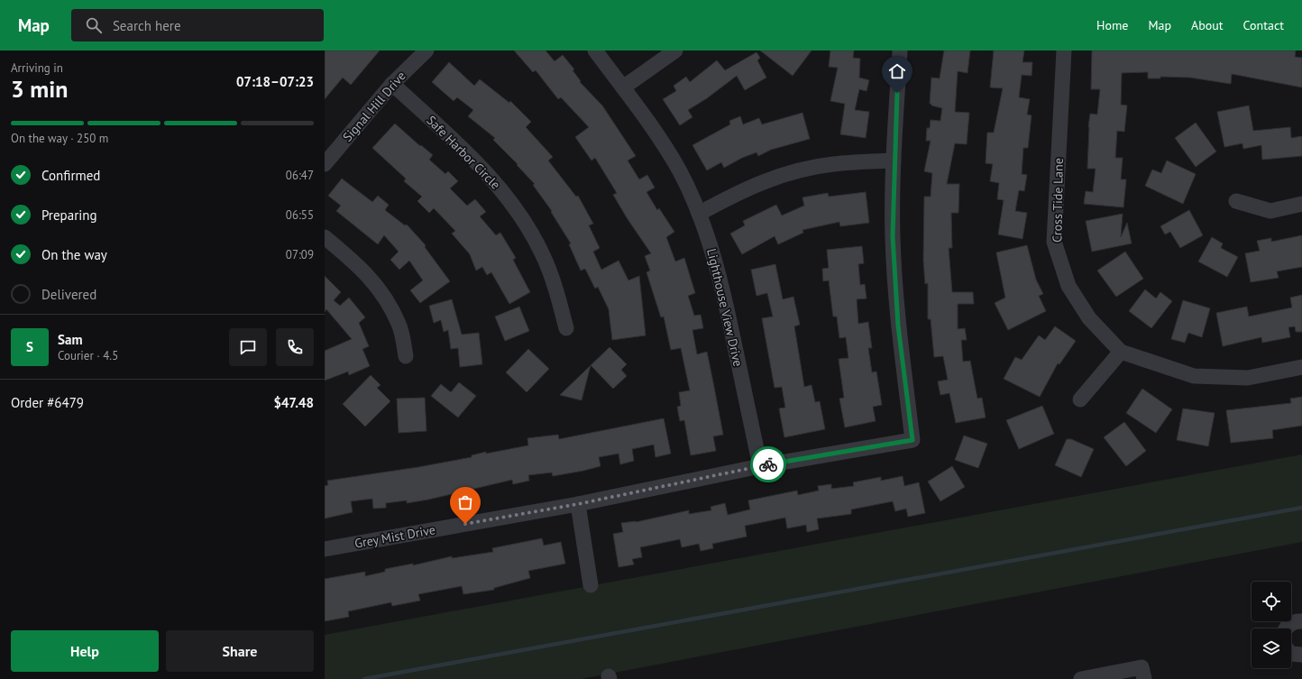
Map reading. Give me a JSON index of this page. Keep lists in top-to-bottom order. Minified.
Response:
{"streets":{"street":["Signal Hill Drive","Safe Harbor Circle","Cross Tide Lane","Lighthouse View Drive","Grey Mist Drive"]},"crossings":[["Signal Hill Drive","Safe Harbor Circle"],["Lighthouse View Drive","Grey Mist Drive"]],"page":{"header":"Map","search":"Search here","nav":["Home","Map","About","Contact"],"heading":["3 min","Arriving in","07:18–07:23"],"panel":["Sam","Courier · 4.5","Order #6479","$47.48"],"bar":"On the way · 250 m","list":[["Confirmed","06:47"],["Preparing","06:55"],["On the way","07:09"],"Delivered"],"round":"S","buttons":["Help","Share"]}}
